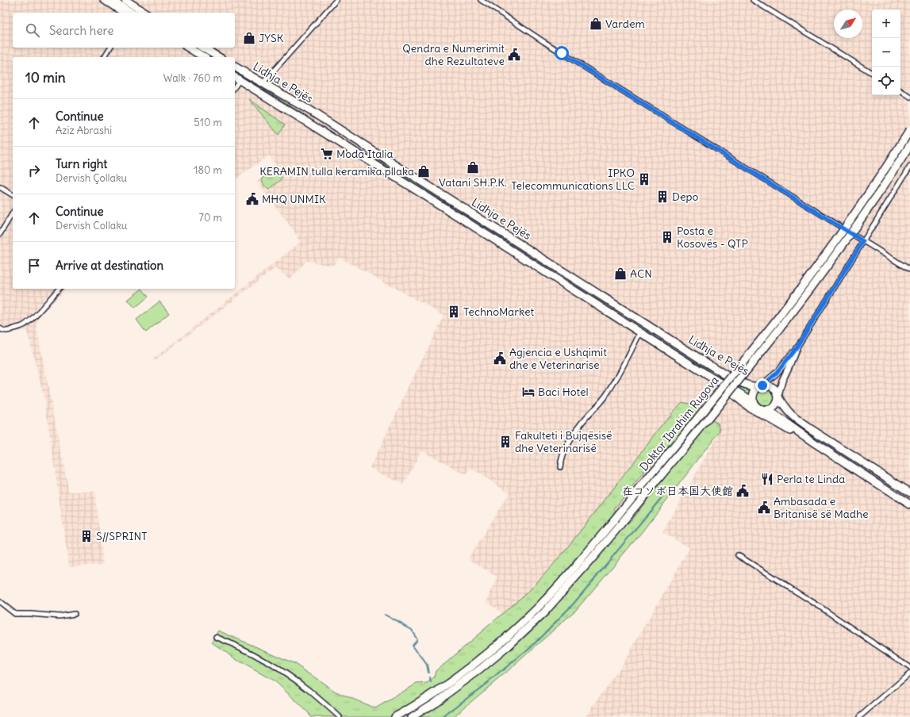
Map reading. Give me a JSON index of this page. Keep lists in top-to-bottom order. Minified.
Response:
{"streets":{"highway":["Lidhja e Pejës","Doktor Ibrahim Rugova"]},"places":{"shop":["Vardem","JYSK","Vatani SH.P.K.","KERAMIN tulla keramika pllaka","ACN"],"public building":["Qendra e Numerimit dhe Rezultateve","MHQ UNMIK","Agjencia e Ushqimit dhe e Veterinarise","在コソボ日本国大使館","Ambasada e Britanisë së Madhe"],"supermarket":["Moda Italia"],"building":["IPKO Telecommunications LLC","Depo","Posta e Kosovës - QTP","TechnoMarket","Fakulteti i Bujqësisë dhe Veterinarisë","S//SPRINT"],"hotel":["Baci Hotel"],"restaurant":["Perla te Linda"]},"north":"top right","page":{"map_buttons":["+","−"],"search":"Search here","heading":["10 min","Walk · 760 m"],"list":[["Continue","Aziz Abrashi","510 m"],["Turn right","Dervish Çollaku","180 m"],["Continue","Dervish Collaku","70 m"],"Arrive at destination"]}}
